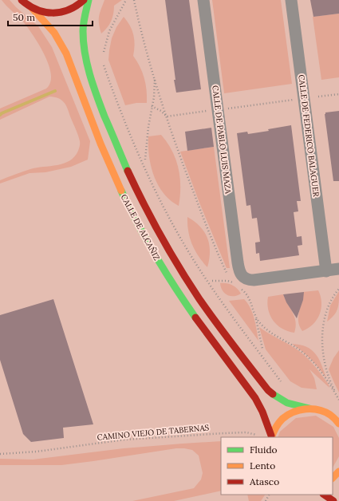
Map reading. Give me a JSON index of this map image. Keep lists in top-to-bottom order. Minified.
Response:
{"streets":{"main road":["CALLE DE ALCAÑIZ"],"street":["CALLE DE FEDERICO BALAGUER","CALLE DE PABLO LUIS MAZA"],"path":["CAMINO VIEJO DE TABERNAS"]},"legend":["Fluido","Lento","Atasco"],"scale_bar":"50 m"}
